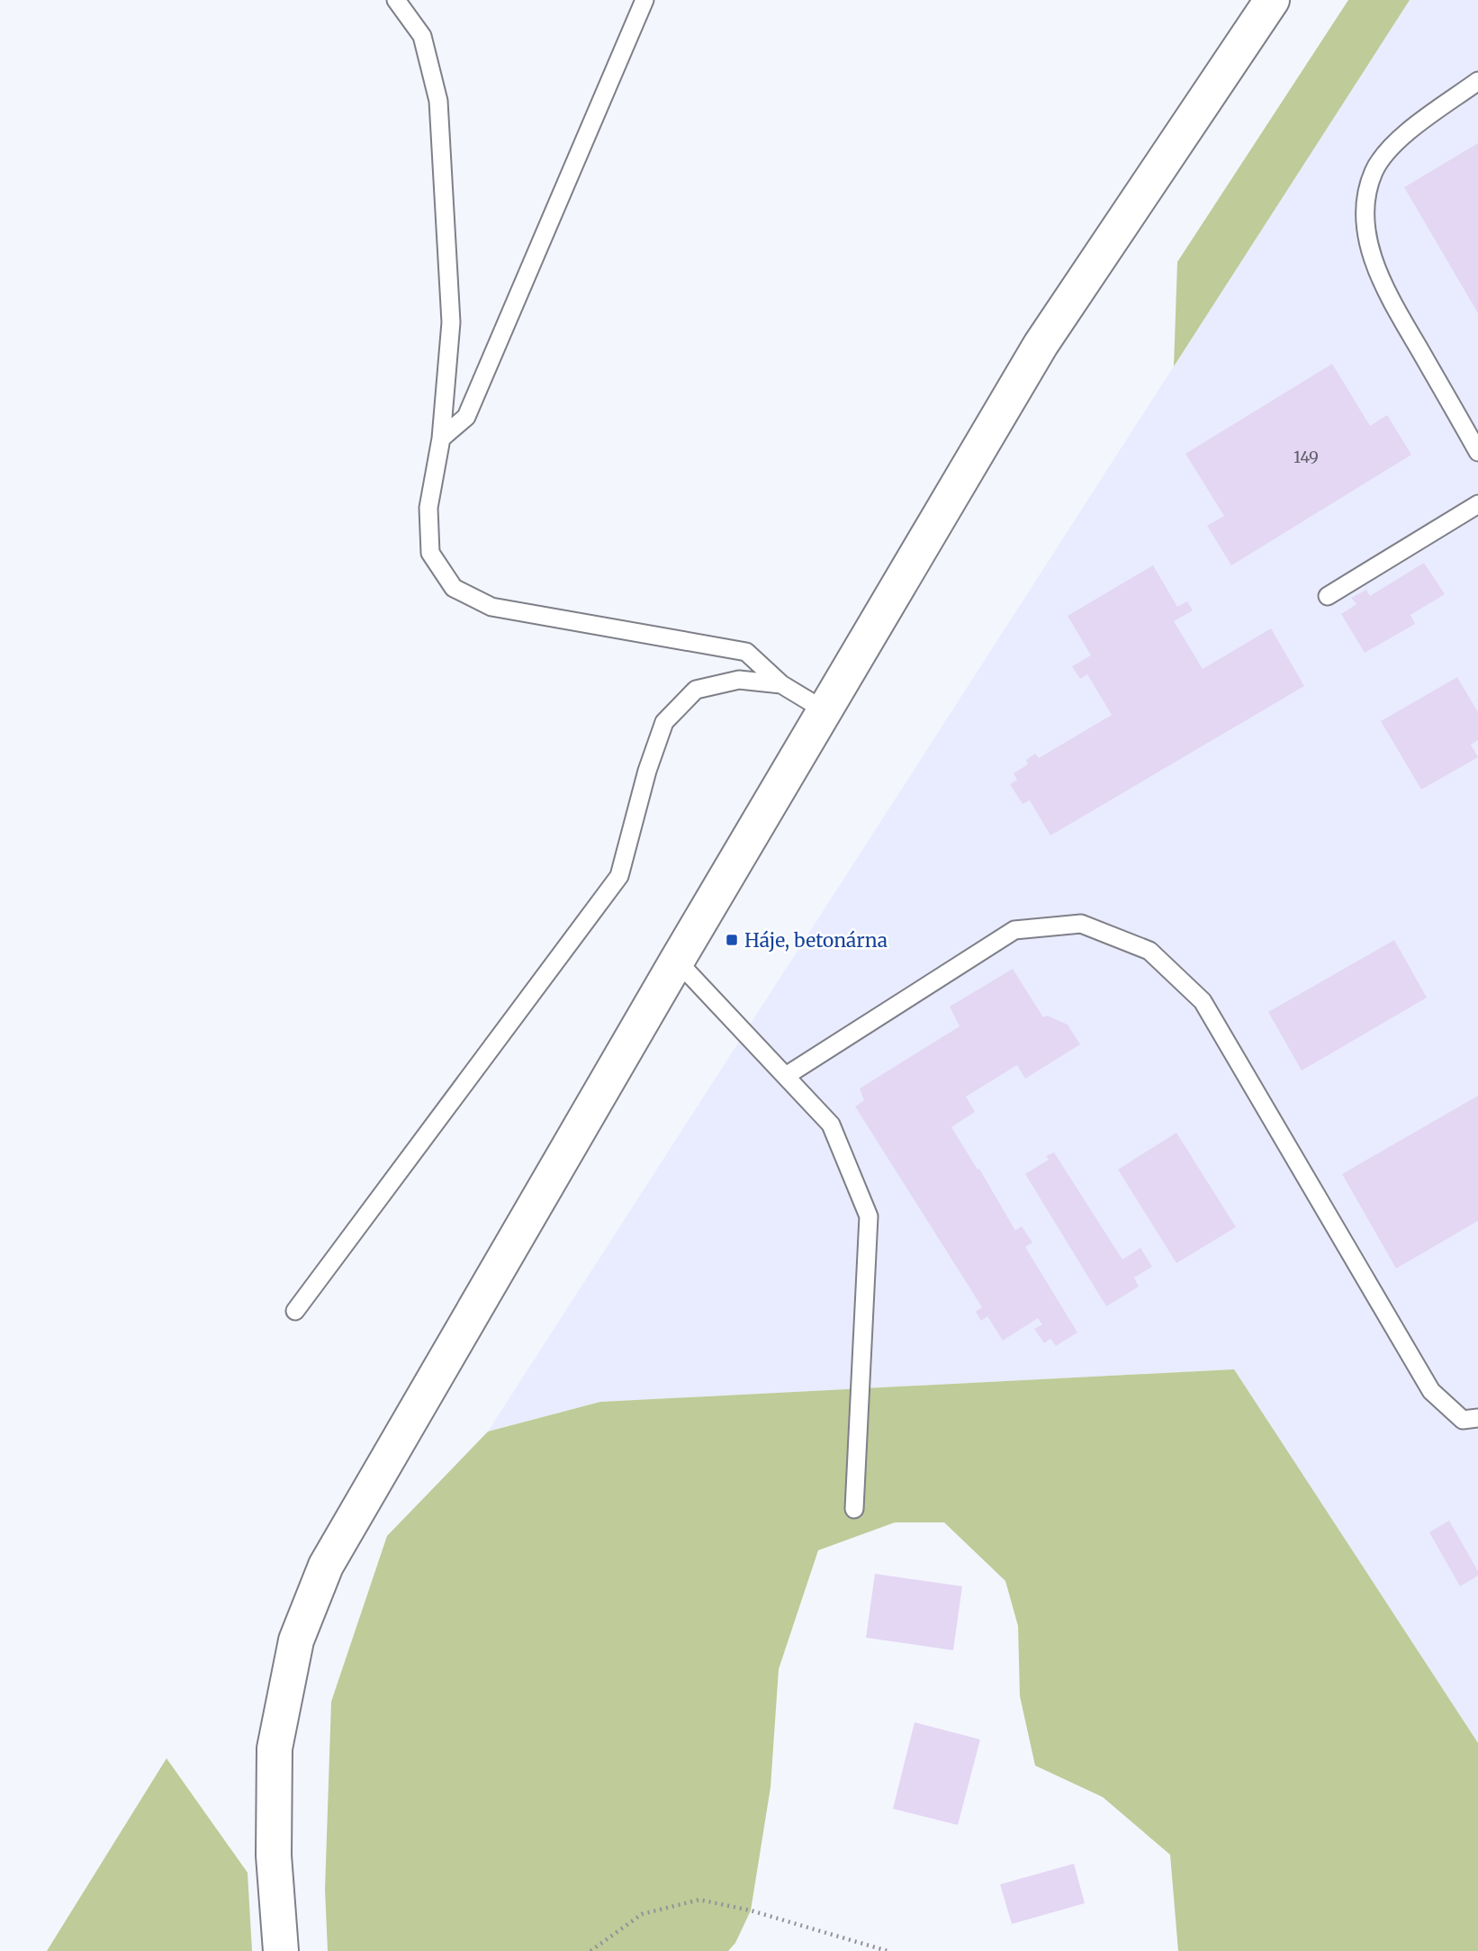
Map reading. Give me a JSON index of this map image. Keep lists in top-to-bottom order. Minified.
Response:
{"places":{"transit":["Háje, betonárna"]},"house_numbers":["149"]}
